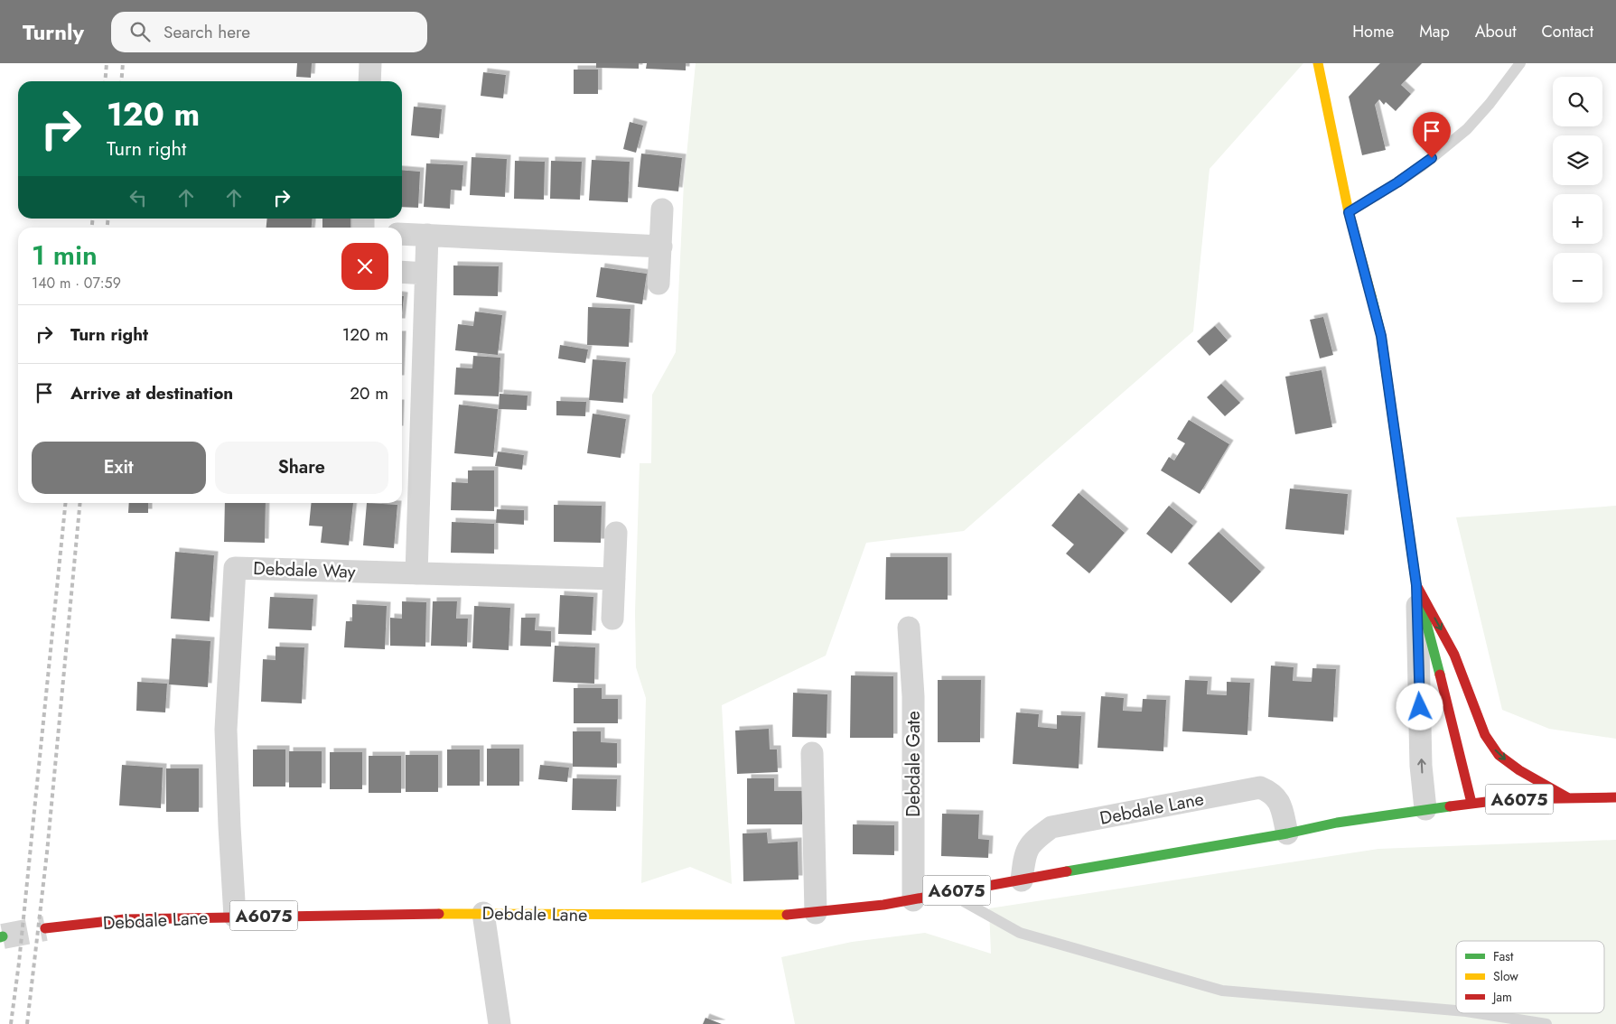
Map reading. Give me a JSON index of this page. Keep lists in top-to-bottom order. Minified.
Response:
{"streets":{"main road":["A6075","Debdale Lane"],"street":["Debdale Way","Debdale Gate"]},"crossings":[["Debdale Way","Debdale Lane"],["Debdale Gate","Debdale Lane"]],"legend":["Fast","Slow","Jam"],"page":{"header":"Turnly","search":"Search here","nav":["Home","Map","About","Contact"],"map_buttons":["+","−"],"turn":["120 m","Turn right"],"heading":["1 min","140 m · 07:59"],"list":[{"name":"Turn right","value":"120 m"},{"name":"Arrive at destination","value":"20 m"}],"buttons":["Exit","Share"]}}
